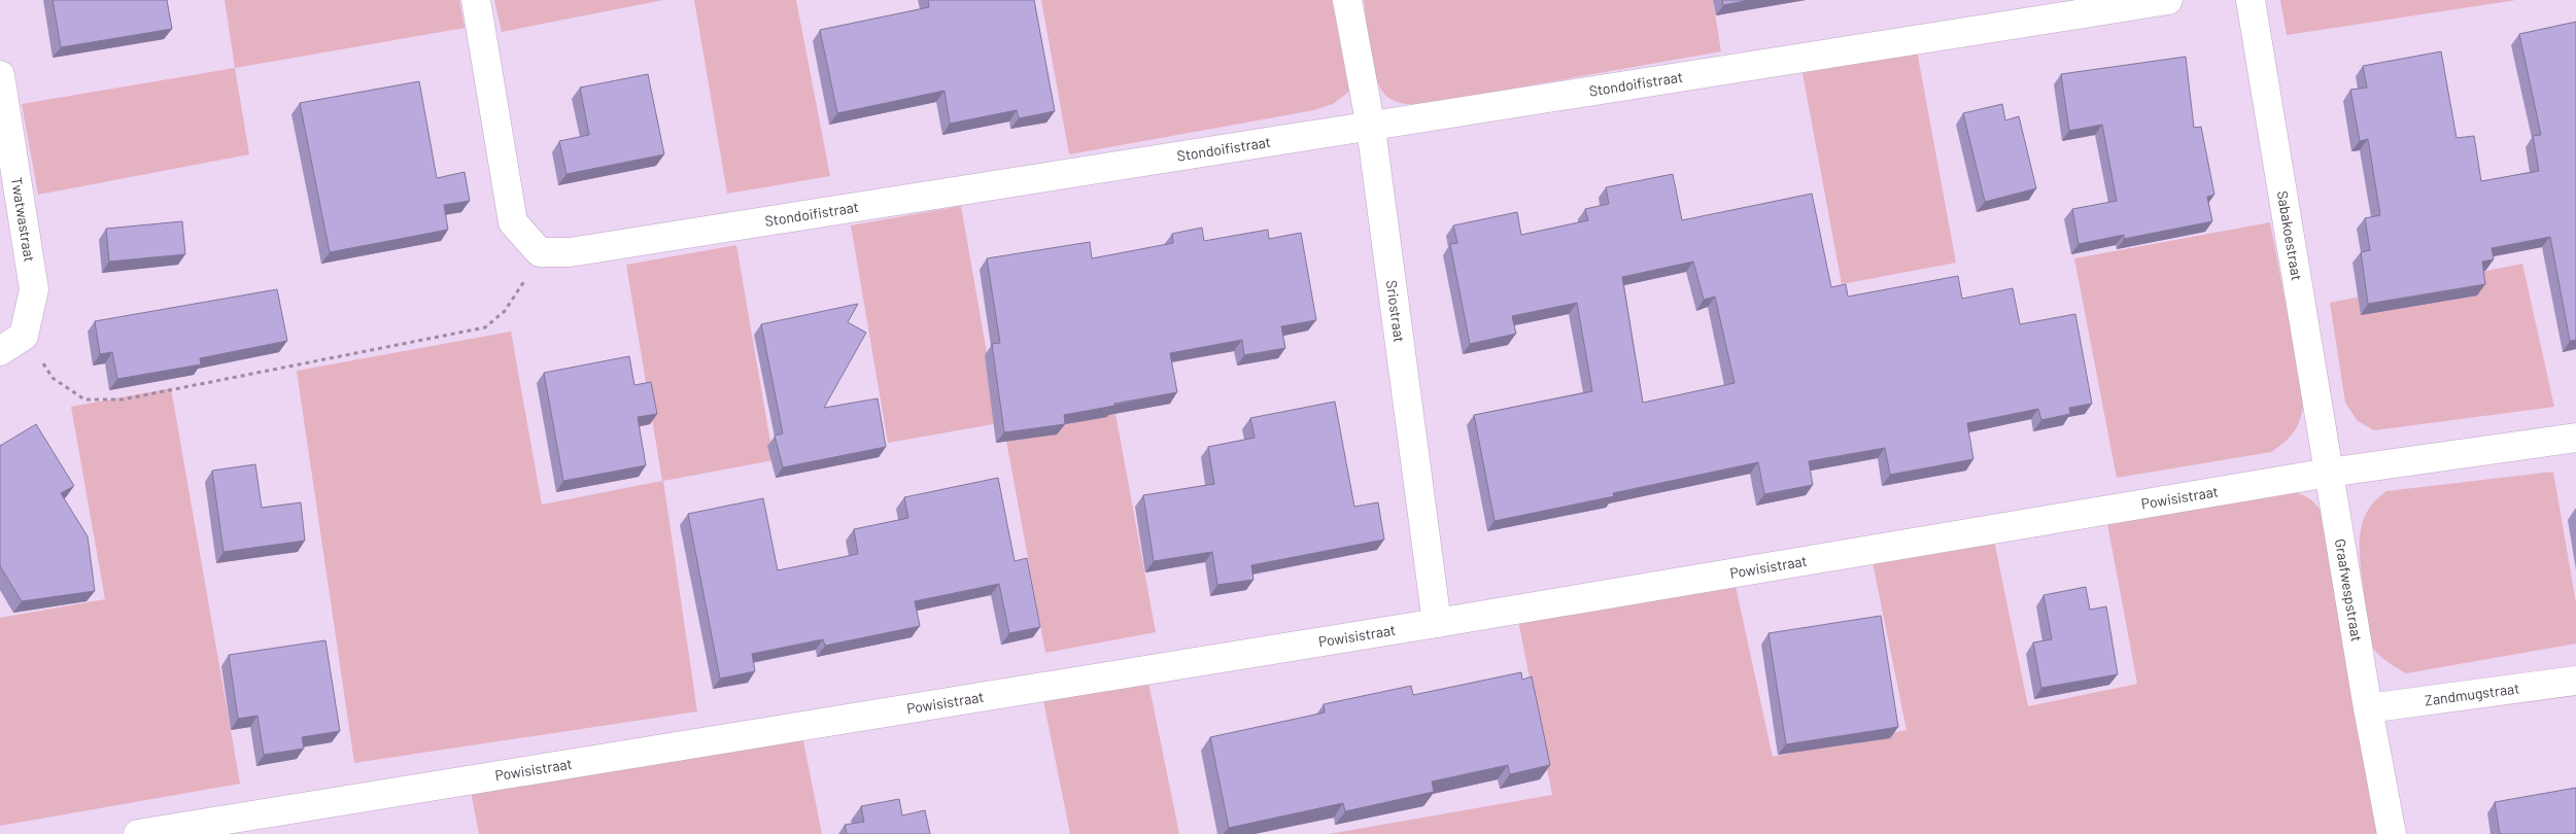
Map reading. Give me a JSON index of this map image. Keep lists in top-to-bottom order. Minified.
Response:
{"streets":{"street":["Stondoifistraat","Twatwastraat","Sabakoestraat","Sriostraat","Powisistraat","Graafwespstraat","Zandmugstraat"]},"crossings":[["Stondoifistraat","Sriostraat"],["Sabakoestraat","Powisistraat"],["Sabakoestraat","Graafwespstraat"],["Sriostraat","Powisistraat"],["Powisistraat","Graafwespstraat"],["Graafwespstraat","Zandmugstraat"]]}
